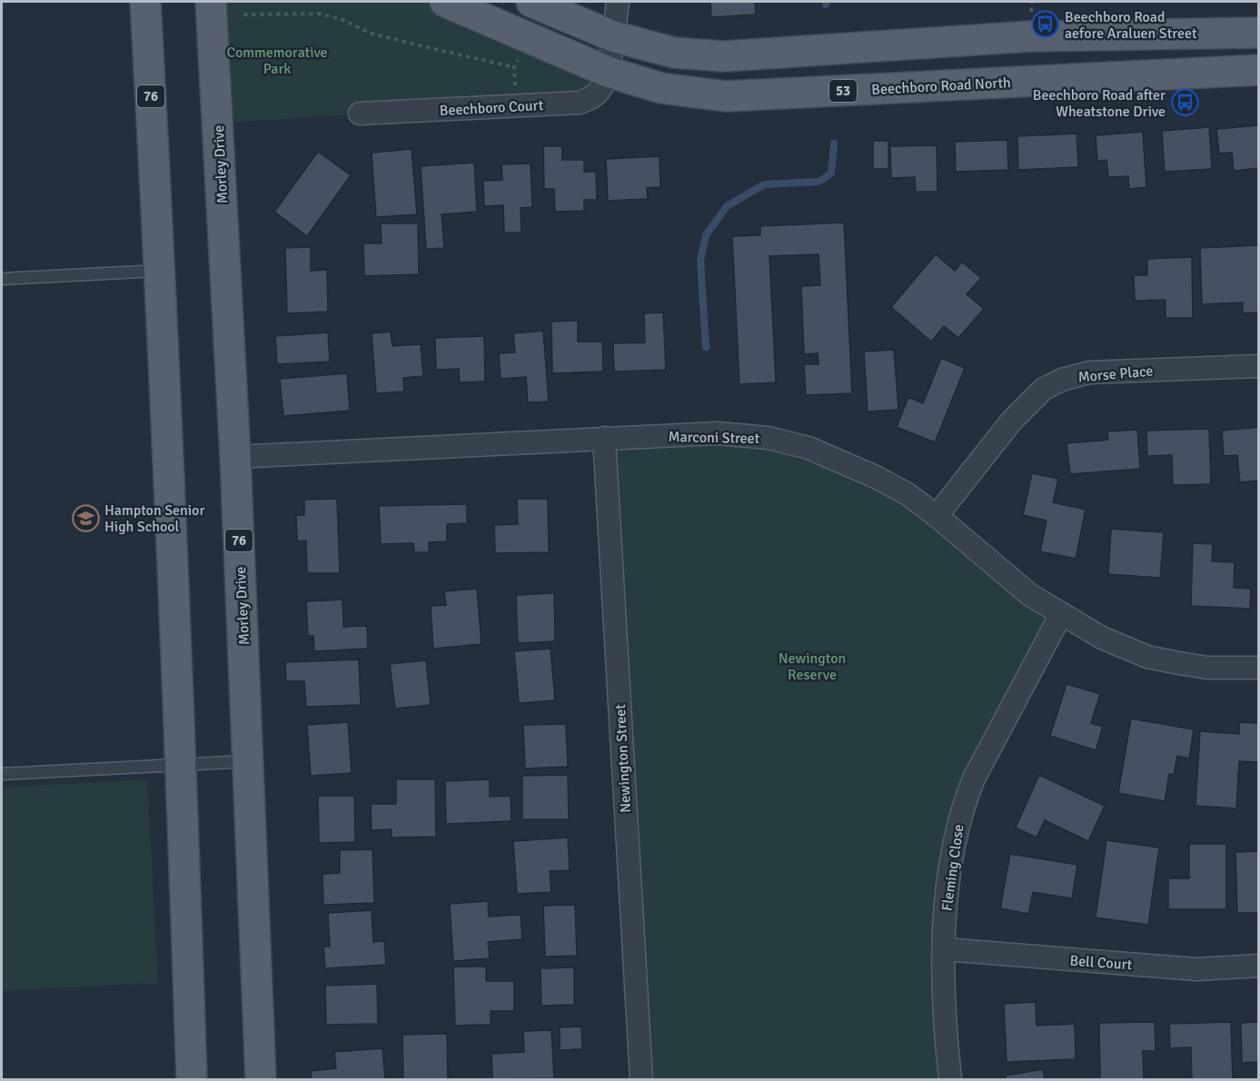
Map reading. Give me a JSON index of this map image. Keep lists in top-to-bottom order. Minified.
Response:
{"streets":{"main road":["Beechboro Road North","53","76","Morley Drive"],"street":["Beechboro Court","Morse Place","Marconi Street","Newington Street","Fleming Close","Bell Court"]},"crossings":[["Beechboro Road North","Beechboro Court"],["Morley Drive","Marconi Street"],["Morse Place","Marconi Street"],["Marconi Street","Newington Street"],["Marconi Street","Fleming Close"],["Fleming Close","Bell Court"]],"parks":["Commemorative Park","Newington Reserve"],"places":{"bus stop":["Beechboro Road aefore Araluen Street","Beechboro Road after Wheatstone Drive"],"school or university":["Hampton Senior High School"]}}
